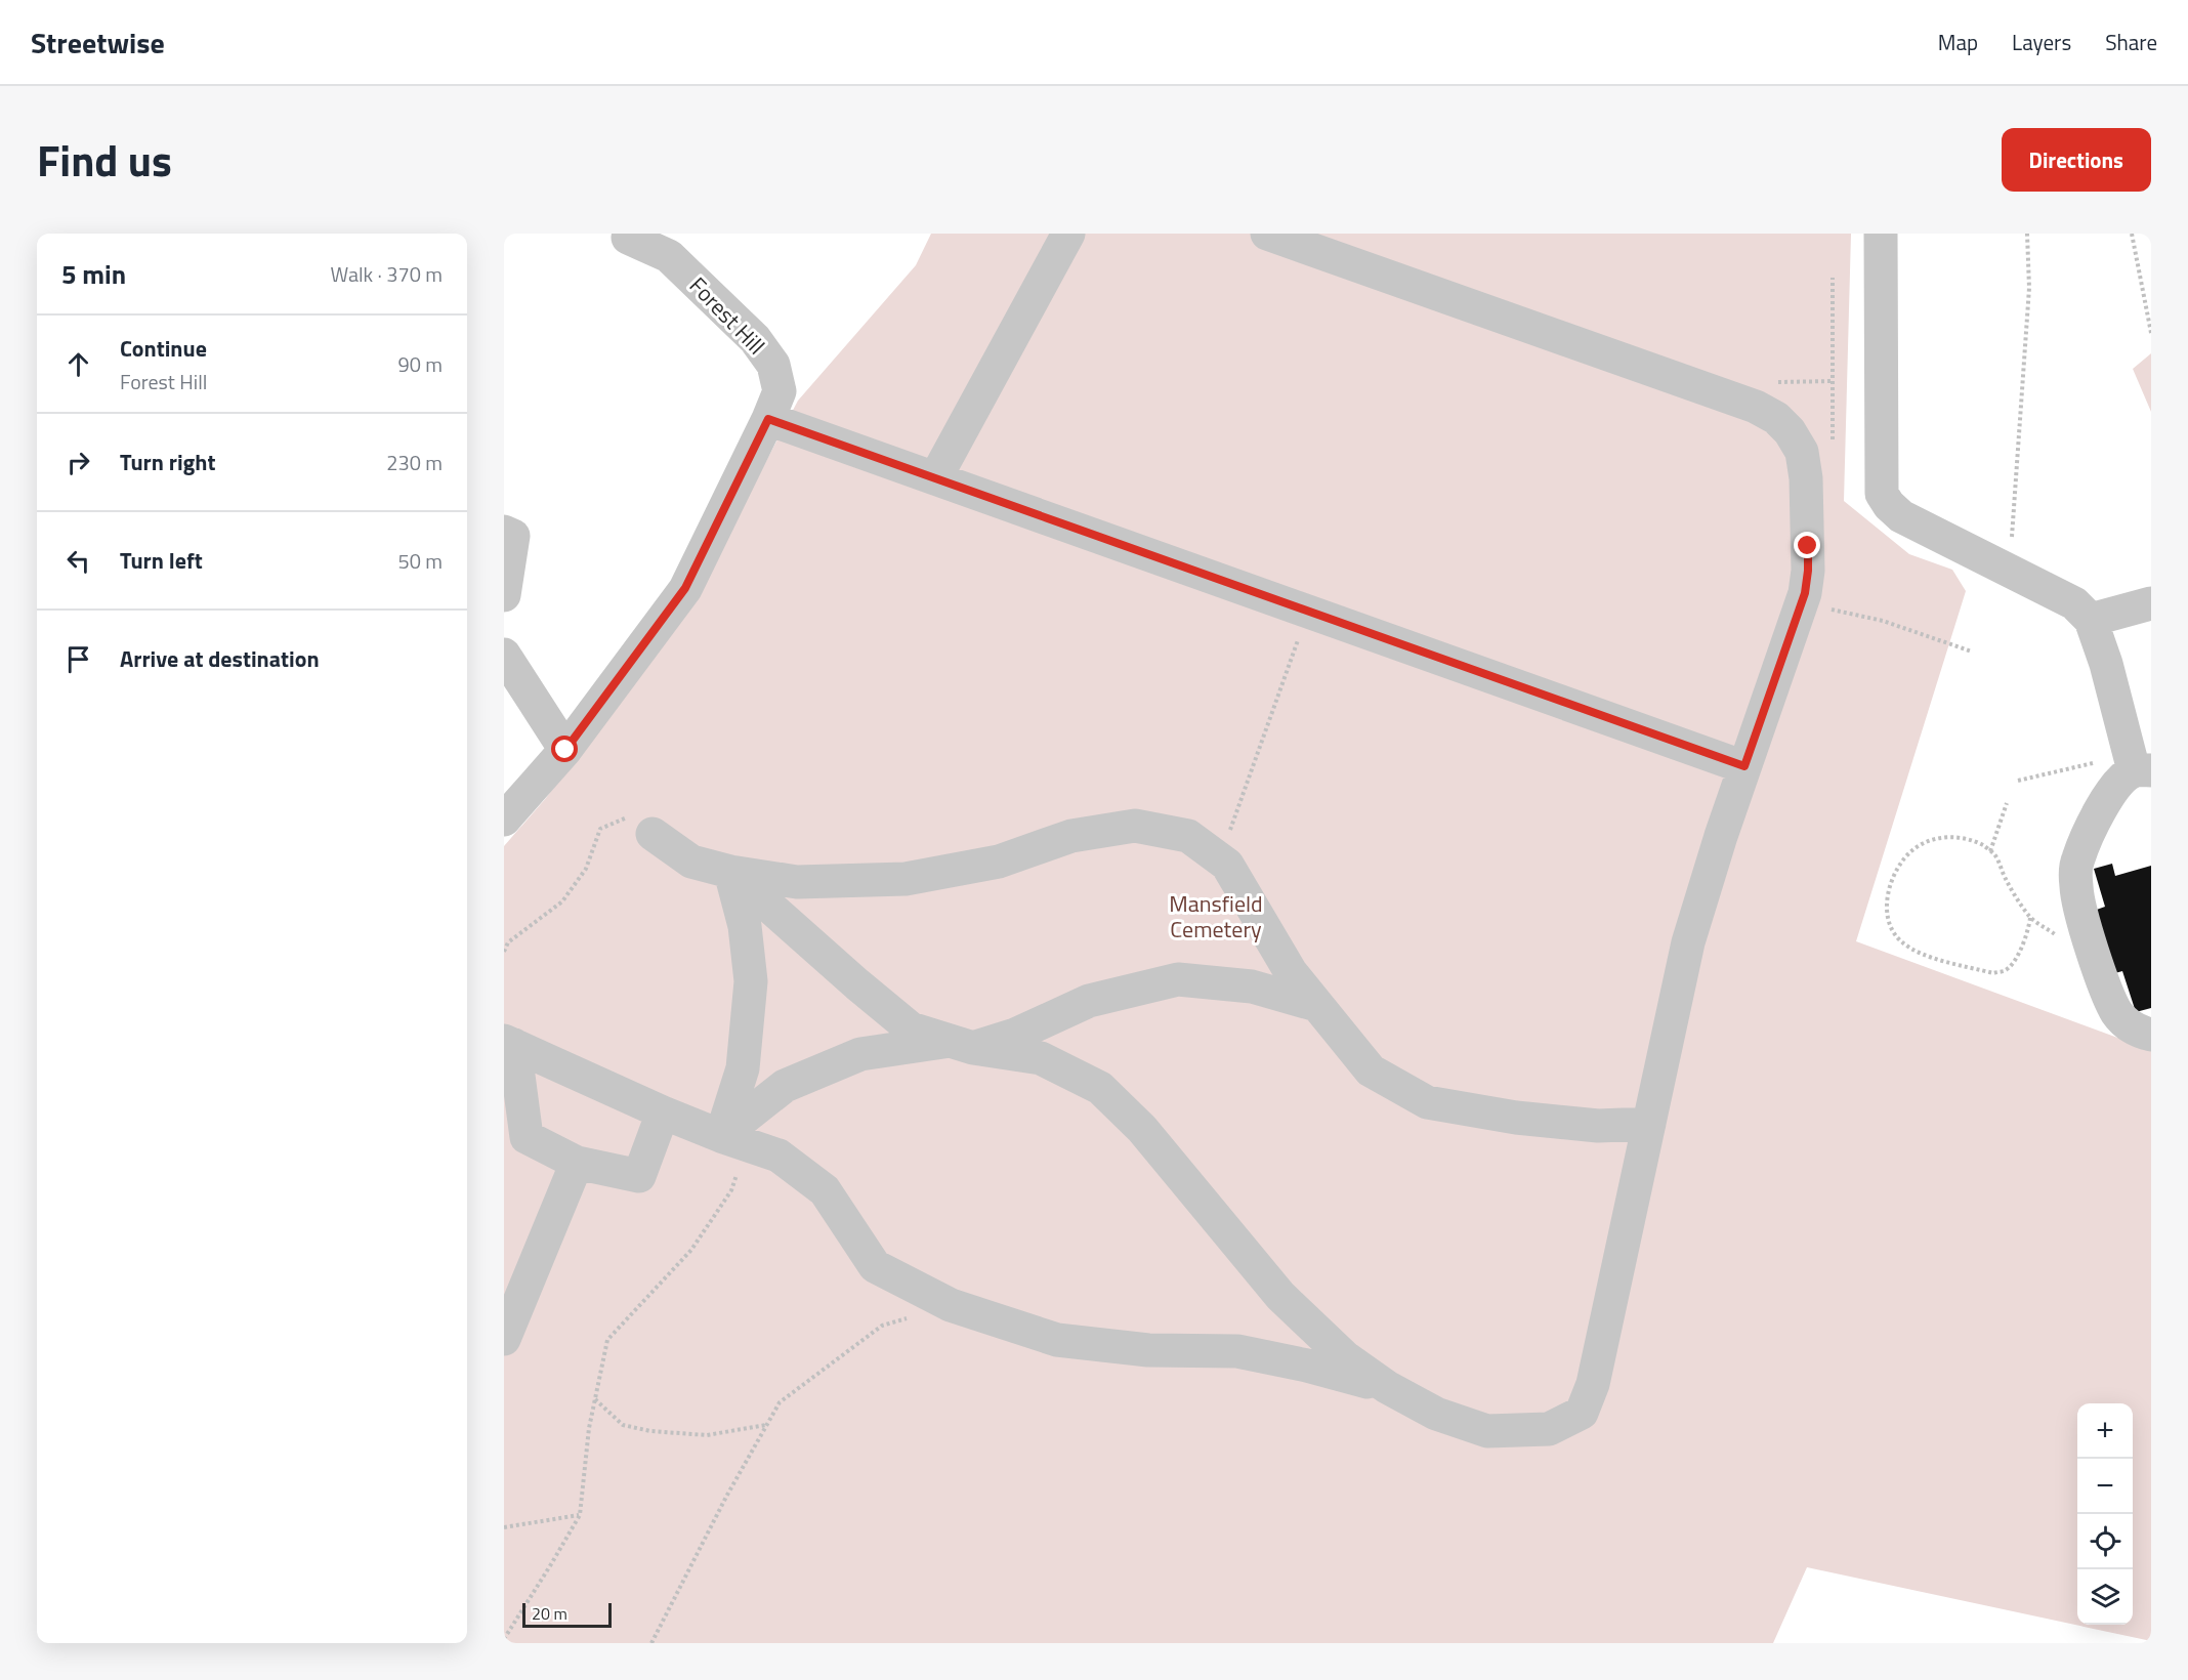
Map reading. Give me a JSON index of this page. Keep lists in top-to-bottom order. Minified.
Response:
{"streets":{"street":["Forest Hill"]},"parks":["Mansfield Cemetery"],"scale_bar":"20 m","page":{"header":"Streetwise","nav":["Map","Layers","Share"],"title":"Find us","buttons":"Directions","heading":["5 min","Walk · 370 m"],"list":[["Continue","Forest Hill","90 m"],["Turn right","230 m"],["Turn left","50 m"],"Arrive at destination"],"map_buttons":["+","−"],"scale":"20 m"}}
